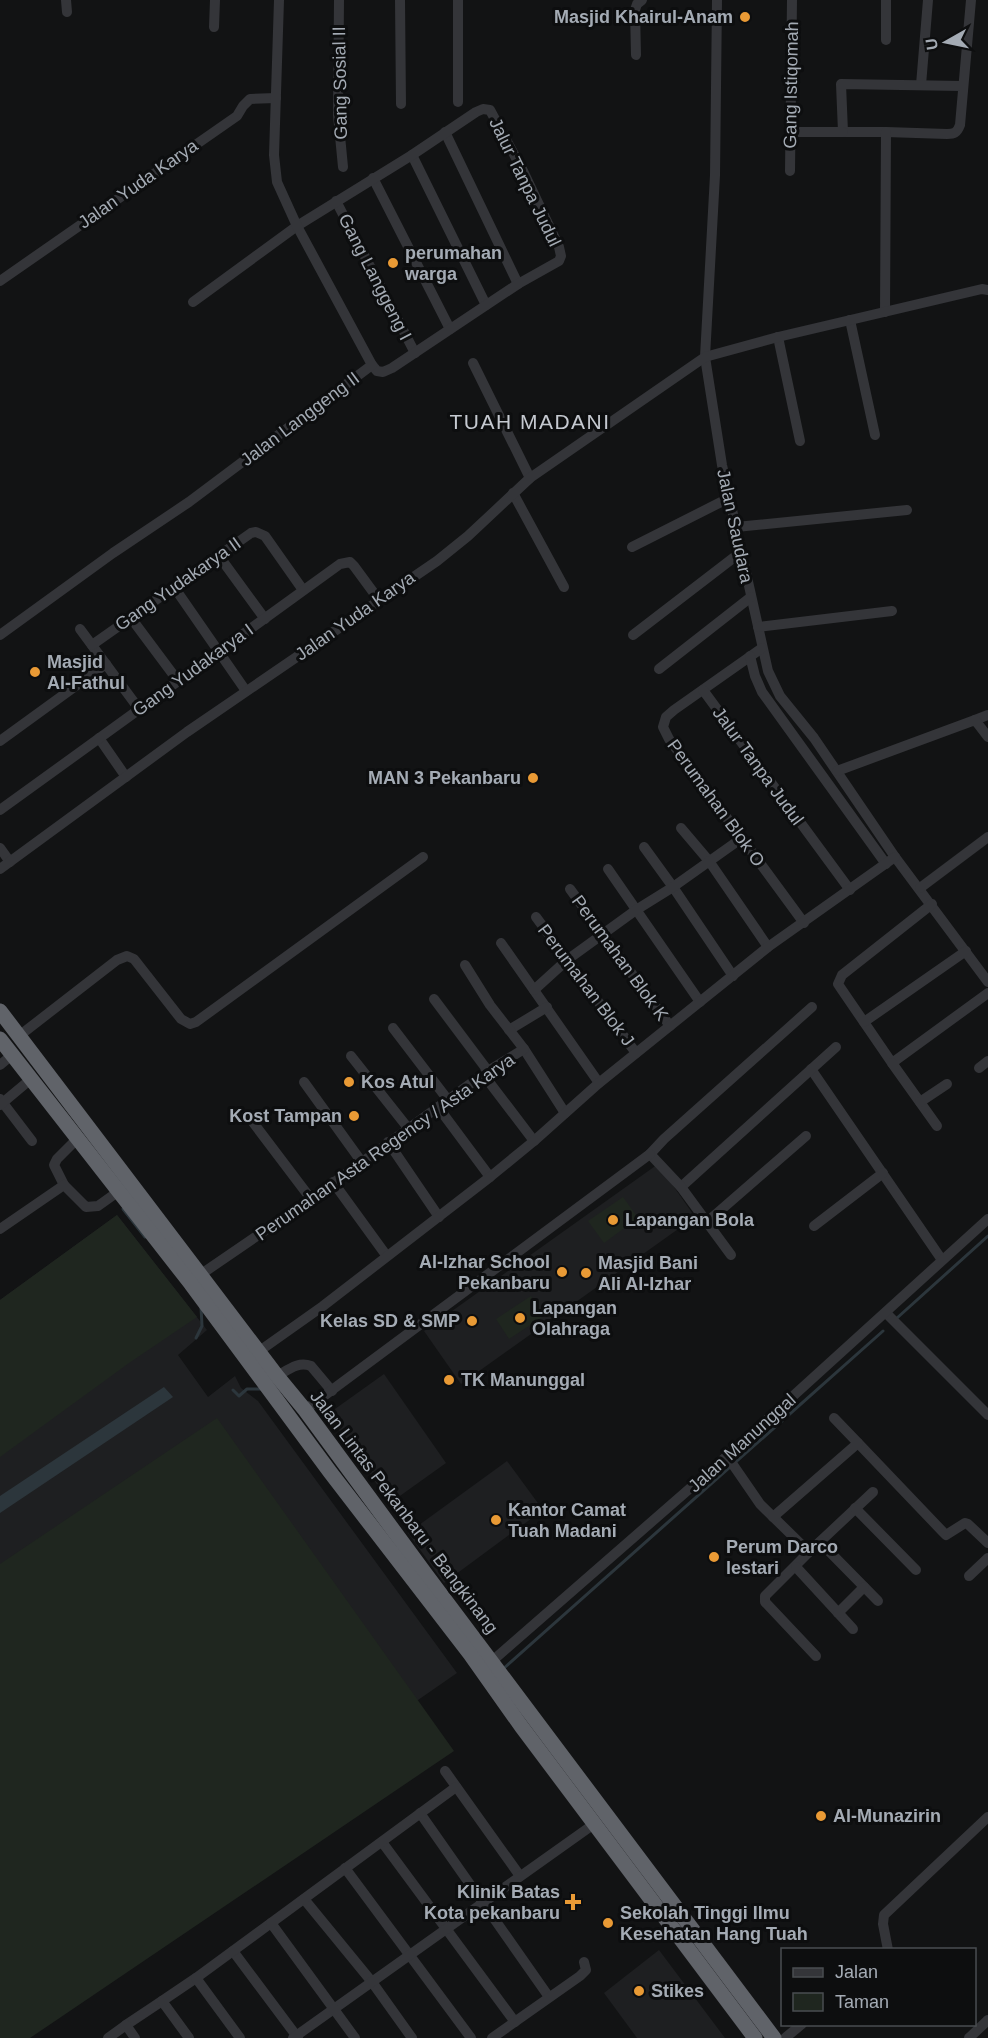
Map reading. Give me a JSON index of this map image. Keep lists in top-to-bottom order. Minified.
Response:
{"streets":{"highway":["Jalan Lintas Pekanbaru - Bangkinang"],"street":["Gang Sosial II","Gang Istiqomah","Jalur Tanpa Judul","Jalan Yuda Karya","Gang Langgeng I","Jalan Langgeng II","Jalan Saudara","Gang Yudakarya II","Gang Yudakarya I","Perumahan Blok O","Perumahan Blok K","Perumahan Blok J","Perumahan Asta Regency / Asta Karya","Jalan Manunggal"]},"crossings":[["Jalur Tanpa Judul","Gang Langgeng I"],["Jalur Tanpa Judul","Jalan Langgeng II"],["Jalur Tanpa Judul","Jalan Saudara"],["Jalur Tanpa Judul","Perumahan Blok O"],["Jalan Yuda Karya","Jalan Langgeng II"],["Jalan Yuda Karya","Jalan Saudara"],["Jalan Yuda Karya","Gang Yudakarya I"],["Gang Yudakarya II","Gang Yudakarya I"],["Perumahan Asta Regency / Asta Karya","Jalan Lintas Pekanbaru - Bangkinang"],["Jalan Manunggal","Jalan Lintas Pekanbaru - Bangkinang"]],"districts":["TUAH MADANI"],"places":{"other":["Masjid Khairul-Anam","perumahan warga","Masjid Al-Fathul","MAN 3 Pekanbaru","Kos Atul","Kost Tampan","Lapangan Bola","Al-Izhar School Pekanbaru","Masjid Bani Ali Al-Izhar","Lapangan Olahraga","Kelas SD & SMP","TK Manunggal","Kantor Camat Tuah Madani","Perum Darco lestari","Al-Munazirin","Sekolah Tinggi Ilmu Kesehatan Hang Tuah","Stikes"],"health":["Klinik Batas Kota pekanbaru"]},"legend":["Jalan","Taman"],"north":"left"}
